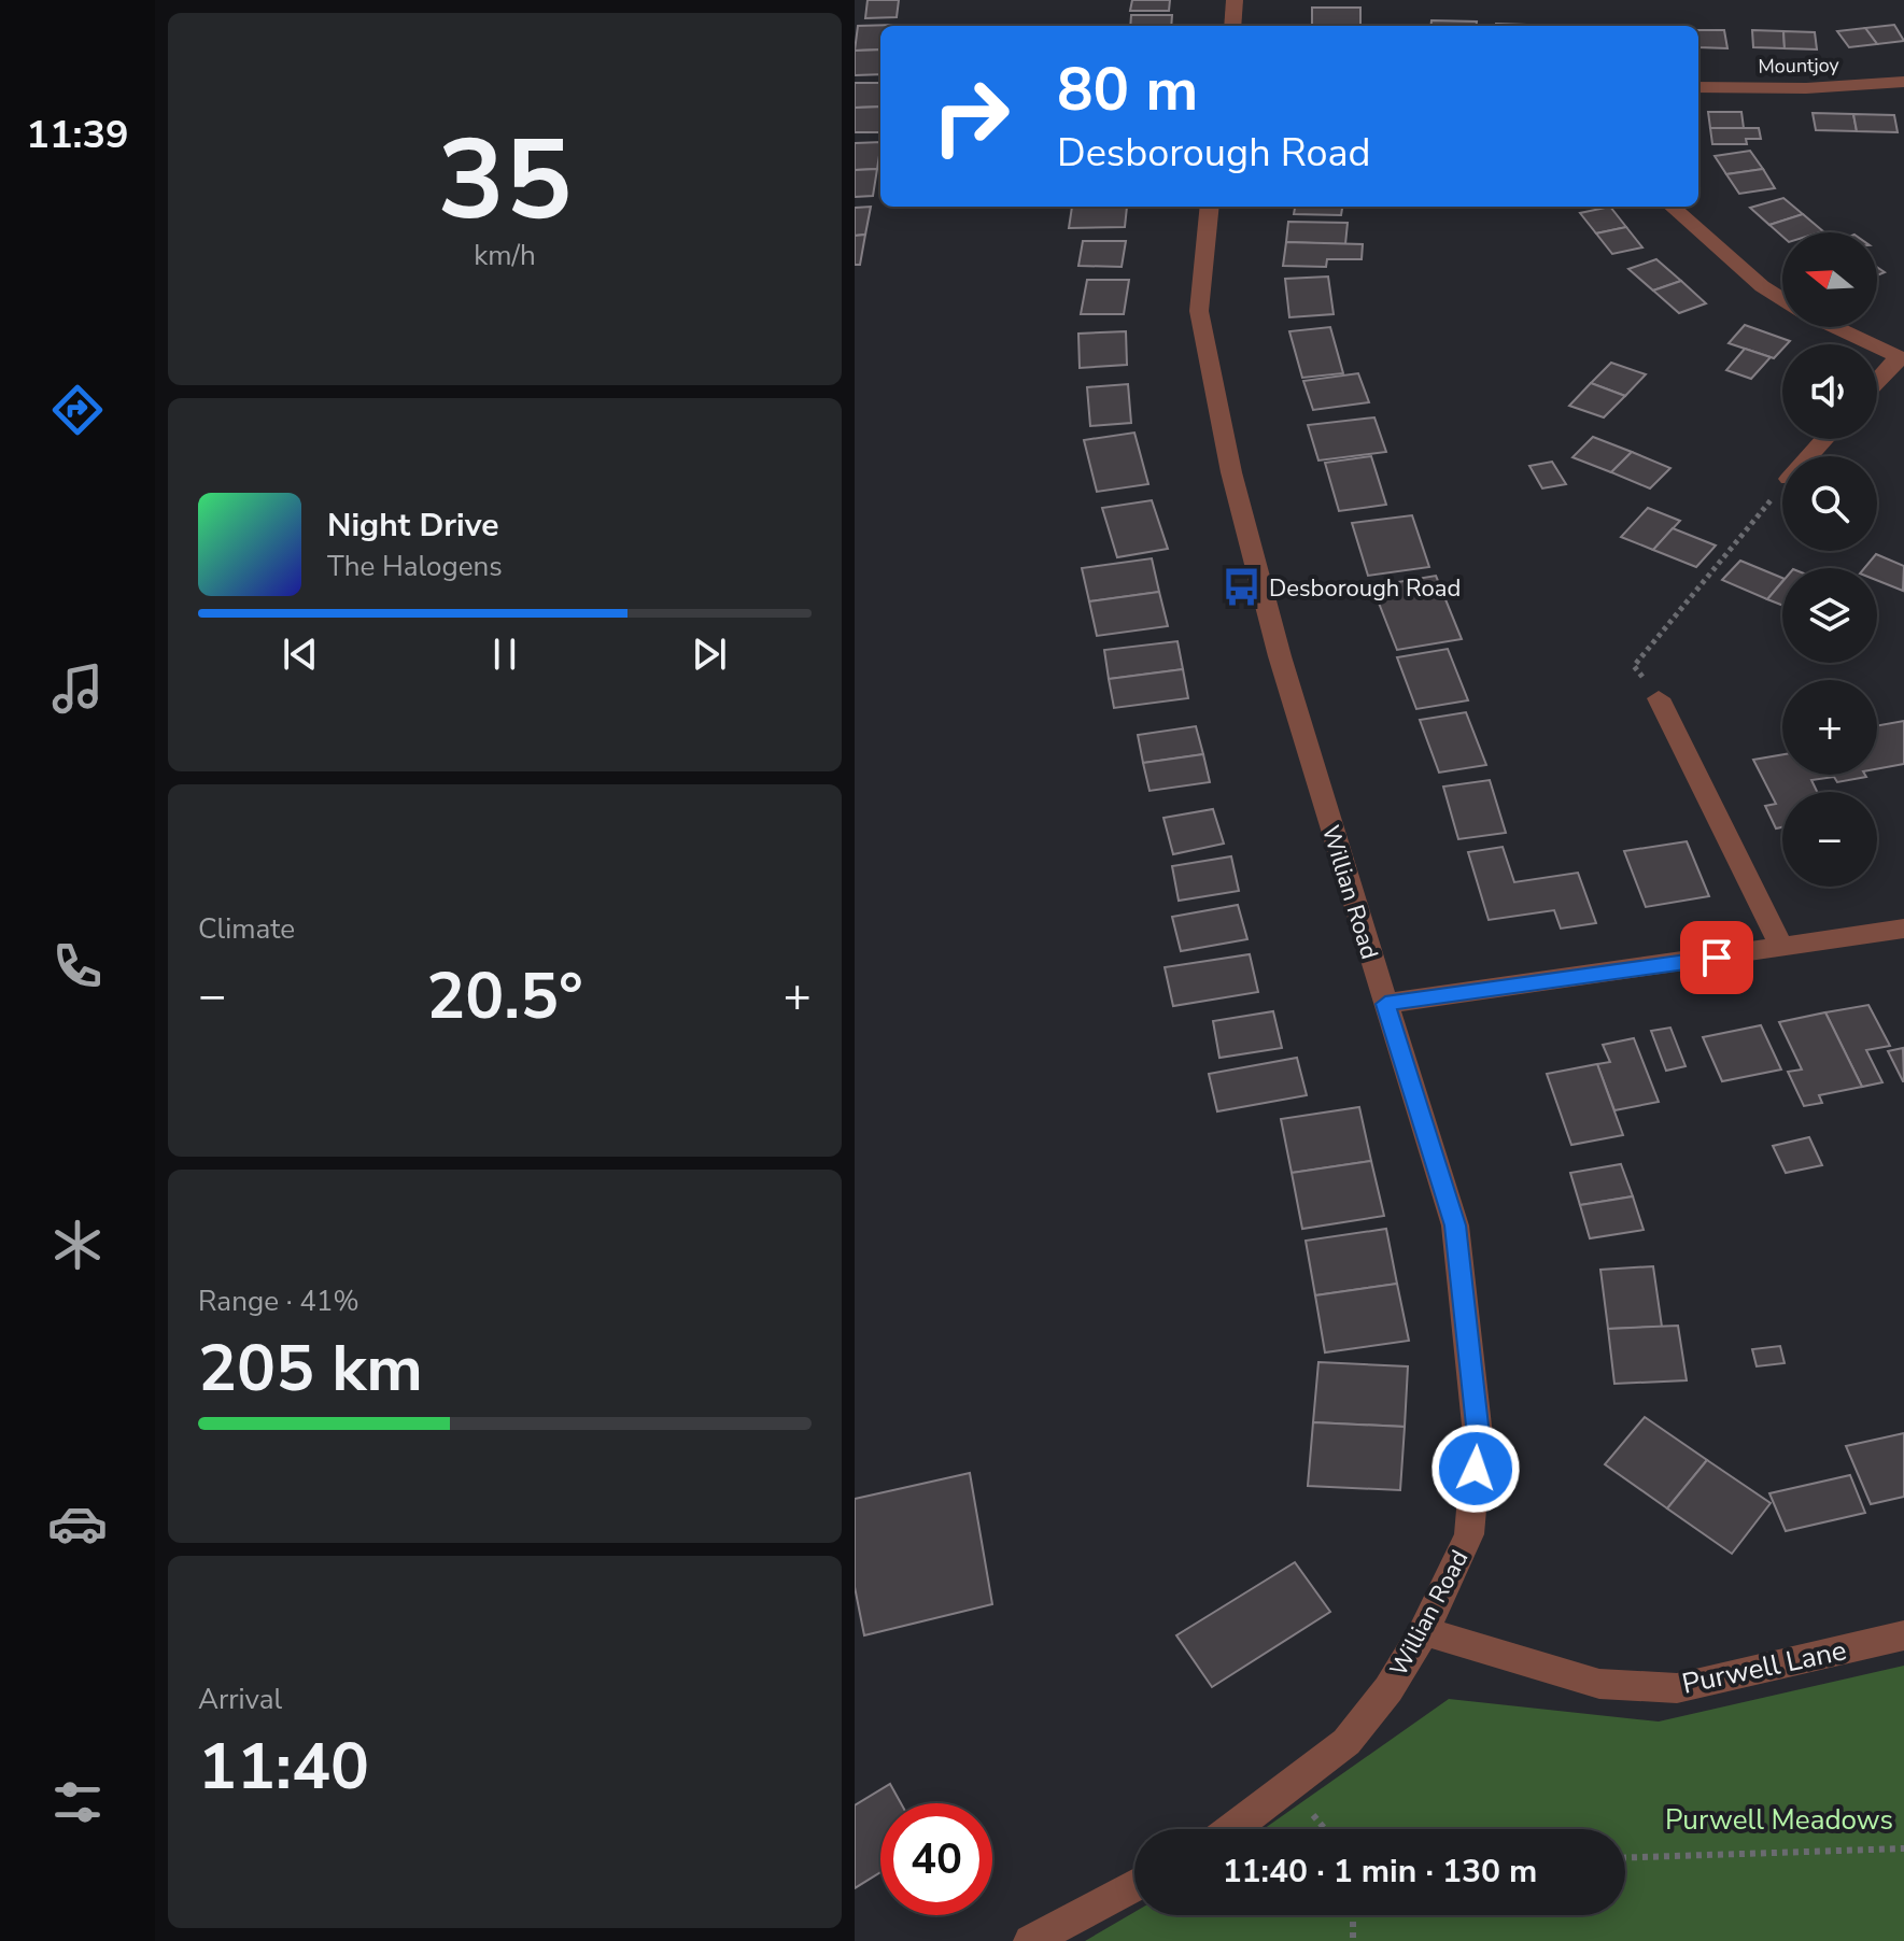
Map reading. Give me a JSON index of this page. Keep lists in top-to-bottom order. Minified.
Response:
{"streets":{"street":["Mountjoy","Willian Road","Purwell Lane"]},"crossings":[["Willian Road","Purwell Lane"]],"parks":["Purwell Meadows"],"places":{"bus stop":["Desborough Road"]},"north":"left","page":{"tabs":"11:39","tile":[["35","km/h"],"Climate",["Range · 41%","205 km"],["Arrival","11:40"]],"turn":["80 m","Desborough Road"],"map_buttons":["+","−"],"song":["Night Drive","The Halogens"],"heat":["−","20.5°","+"],"limit":"40","trip":"11:40 · 1 min · 130 m"}}
